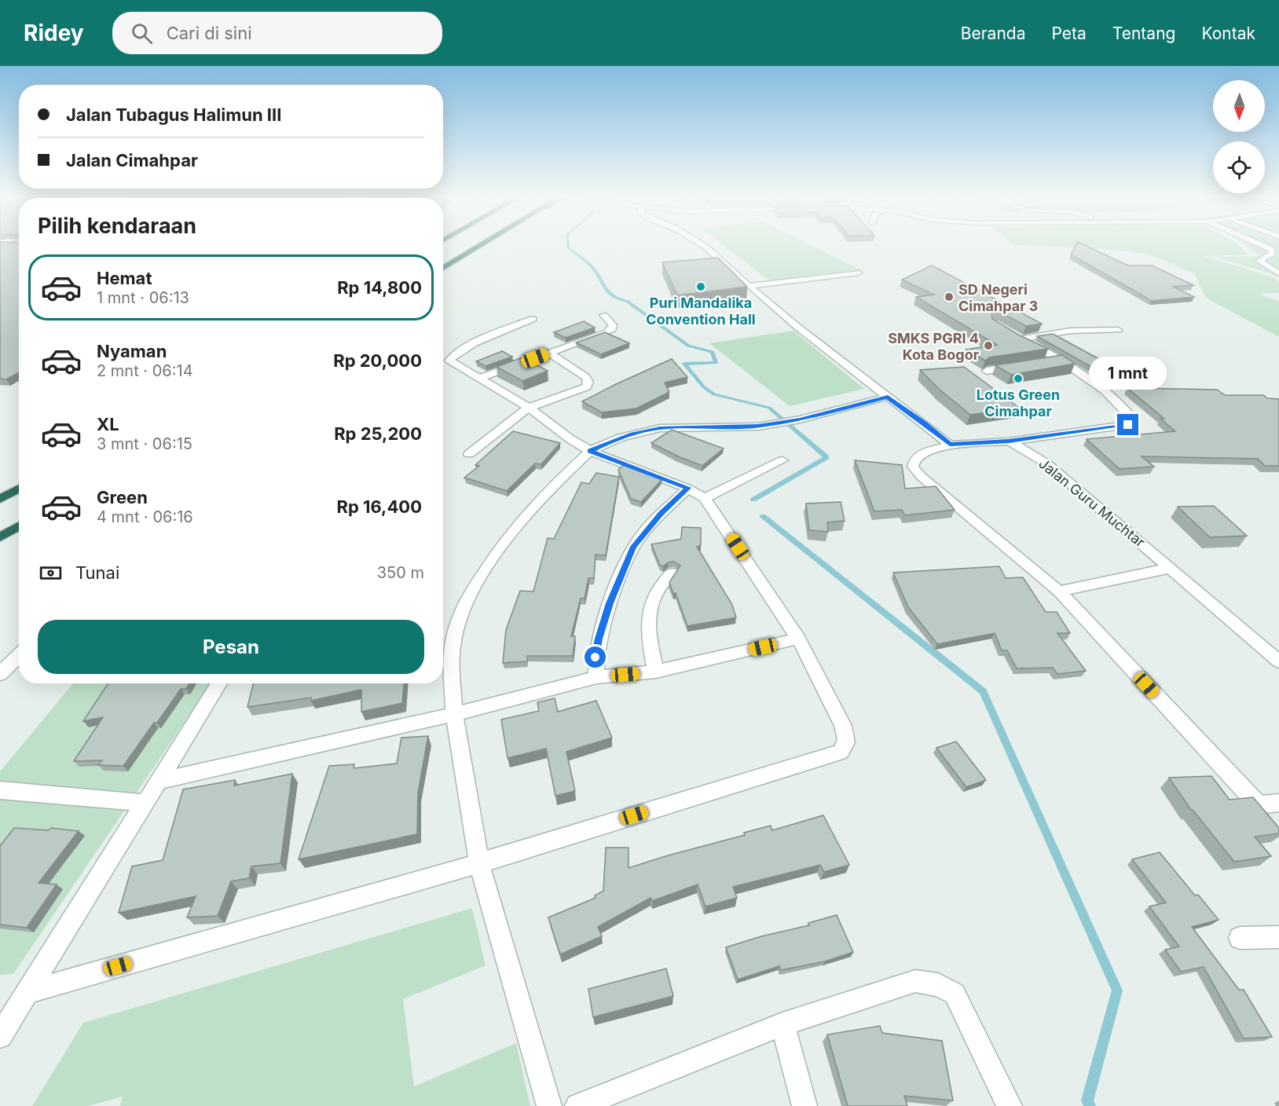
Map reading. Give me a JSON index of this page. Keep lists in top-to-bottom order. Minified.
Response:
{"streets":{"street":["Jalan Guru Muchtar"]},"places":["Puri Mandalika Convention Hall","SD Negeri Cimahpar 3","SMKS PGRI 4 Kota Bogor","Lotus Green Cimahpar"],"north":"bottom","page":{"header":"Ridey","search":"Cari di sini","nav":["Beranda","Peta","Tentang","Kontak"],"banner":["Jalan Tubagus Halimun III","Jalan Cimahpar"],"heading":"Pilih kendaraan","list":[{"name":"Hemat","note":"1 mnt · 06:13","value":"Rp 14,800"},{"name":"Nyaman","note":"2 mnt · 06:14","value":"Rp 20,000"},{"name":"XL","note":"3 mnt · 06:15","value":"Rp 25,200"},{"name":"Green","note":"4 mnt · 06:16","value":"Rp 16,400"}],"bubble":"1 mnt","pay":["Tunai","350 m"],"buttons":"Pesan"}}
